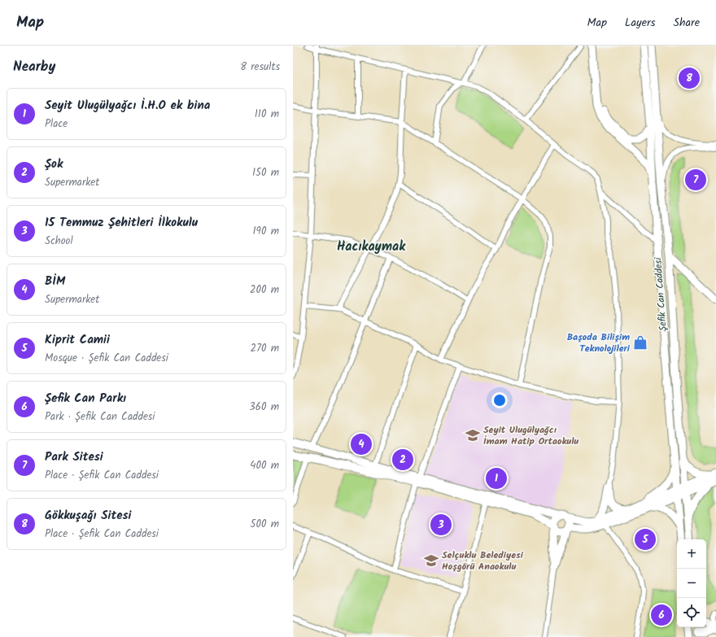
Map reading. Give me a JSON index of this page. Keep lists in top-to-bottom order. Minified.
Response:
{"streets":{"street":["Şefik Can Caddesi"]},"districts":["Hacıkaymak"],"places":{"shop":["Başoda Bilişim Teknolojileri"],"school or university":["Seyit Ulugülyağcı İmam Hatip Ortaokulu","Selçuklu Belediyesi Hoşgörü Anaokulu"]},"page":{"header":"Map","nav":["Map","Layers","Share"],"heading":["Nearby","8 results"],"pins":["8","7","4","2","1","3","5","6"],"list":[{"mark":"1","name":"Seyit Ulugülyağcı İ.H.O ek bina","note":"Place","value":"110 m"},{"mark":"2","name":"Şok","note":"Supermarket","value":"150 m"},{"mark":"3","name":"15 Temmuz Şehitleri İlkokulu","note":"School","value":"190 m"},{"mark":"4","name":"BİM","note":"Supermarket","value":"200 m"},{"mark":"5","name":"Kiprit Camii","note":"Mosque · Şefik Can Caddesi","value":"270 m"},{"mark":"6","name":"Şefik Can Parkı","note":"Park · Şefik Can Caddesi","value":"360 m"},{"mark":"7","name":"Park Sitesi","note":"Place · Şefik Can Caddesi","value":"400 m"},{"mark":"8","name":"Gökkuşağı Sitesi","note":"Place · Şefik Can Caddesi","value":"500 m"}],"map_buttons":["+","−"]}}
